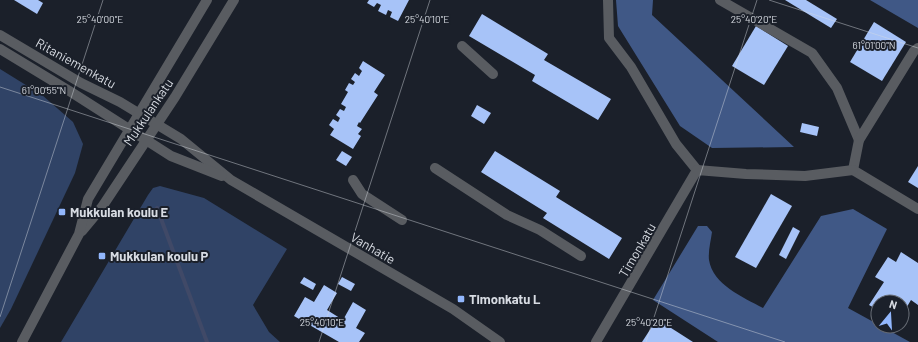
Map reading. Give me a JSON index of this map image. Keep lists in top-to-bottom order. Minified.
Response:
{"streets":{"street":["Ritaniemenkatu","Mukkulankatu","Vanhatie","Timonkatu"]},"crossings":[["Ritaniemenkatu","Mukkulankatu"],["Ritaniemenkatu","Vanhatie"],["Mukkulankatu","Vanhatie"]],"places":{"transit":["Mukkulan koulu E","Mukkulan koulu P","Timonkatu L"]},"north":"top","coordinates":["25°40'00\"E","25°40'10\"E","25°40'20\"E","61°01'00\"N","61°00'55\"N"]}
